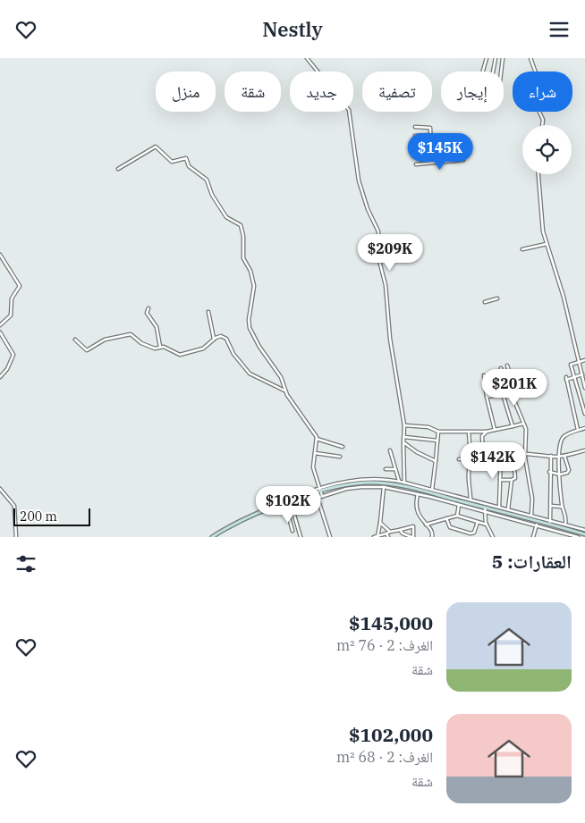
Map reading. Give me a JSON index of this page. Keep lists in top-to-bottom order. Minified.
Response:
{"scale_bar":"200 m","page":{"header":"Nestly","chip":["شراء","إيجار","تصفية","جديد","شقة","منزل"],"price":["$145K","$209K","$201K","$142K","$102K"],"scale":"200 m","heading":"العقارات: 5","list":[{"name":"$145,000","note":"الغرف: 2 · 76 m² · شقة"},{"name":"$102,000","note":"الغرف: 2 · 68 m² · شقة"}]}}
